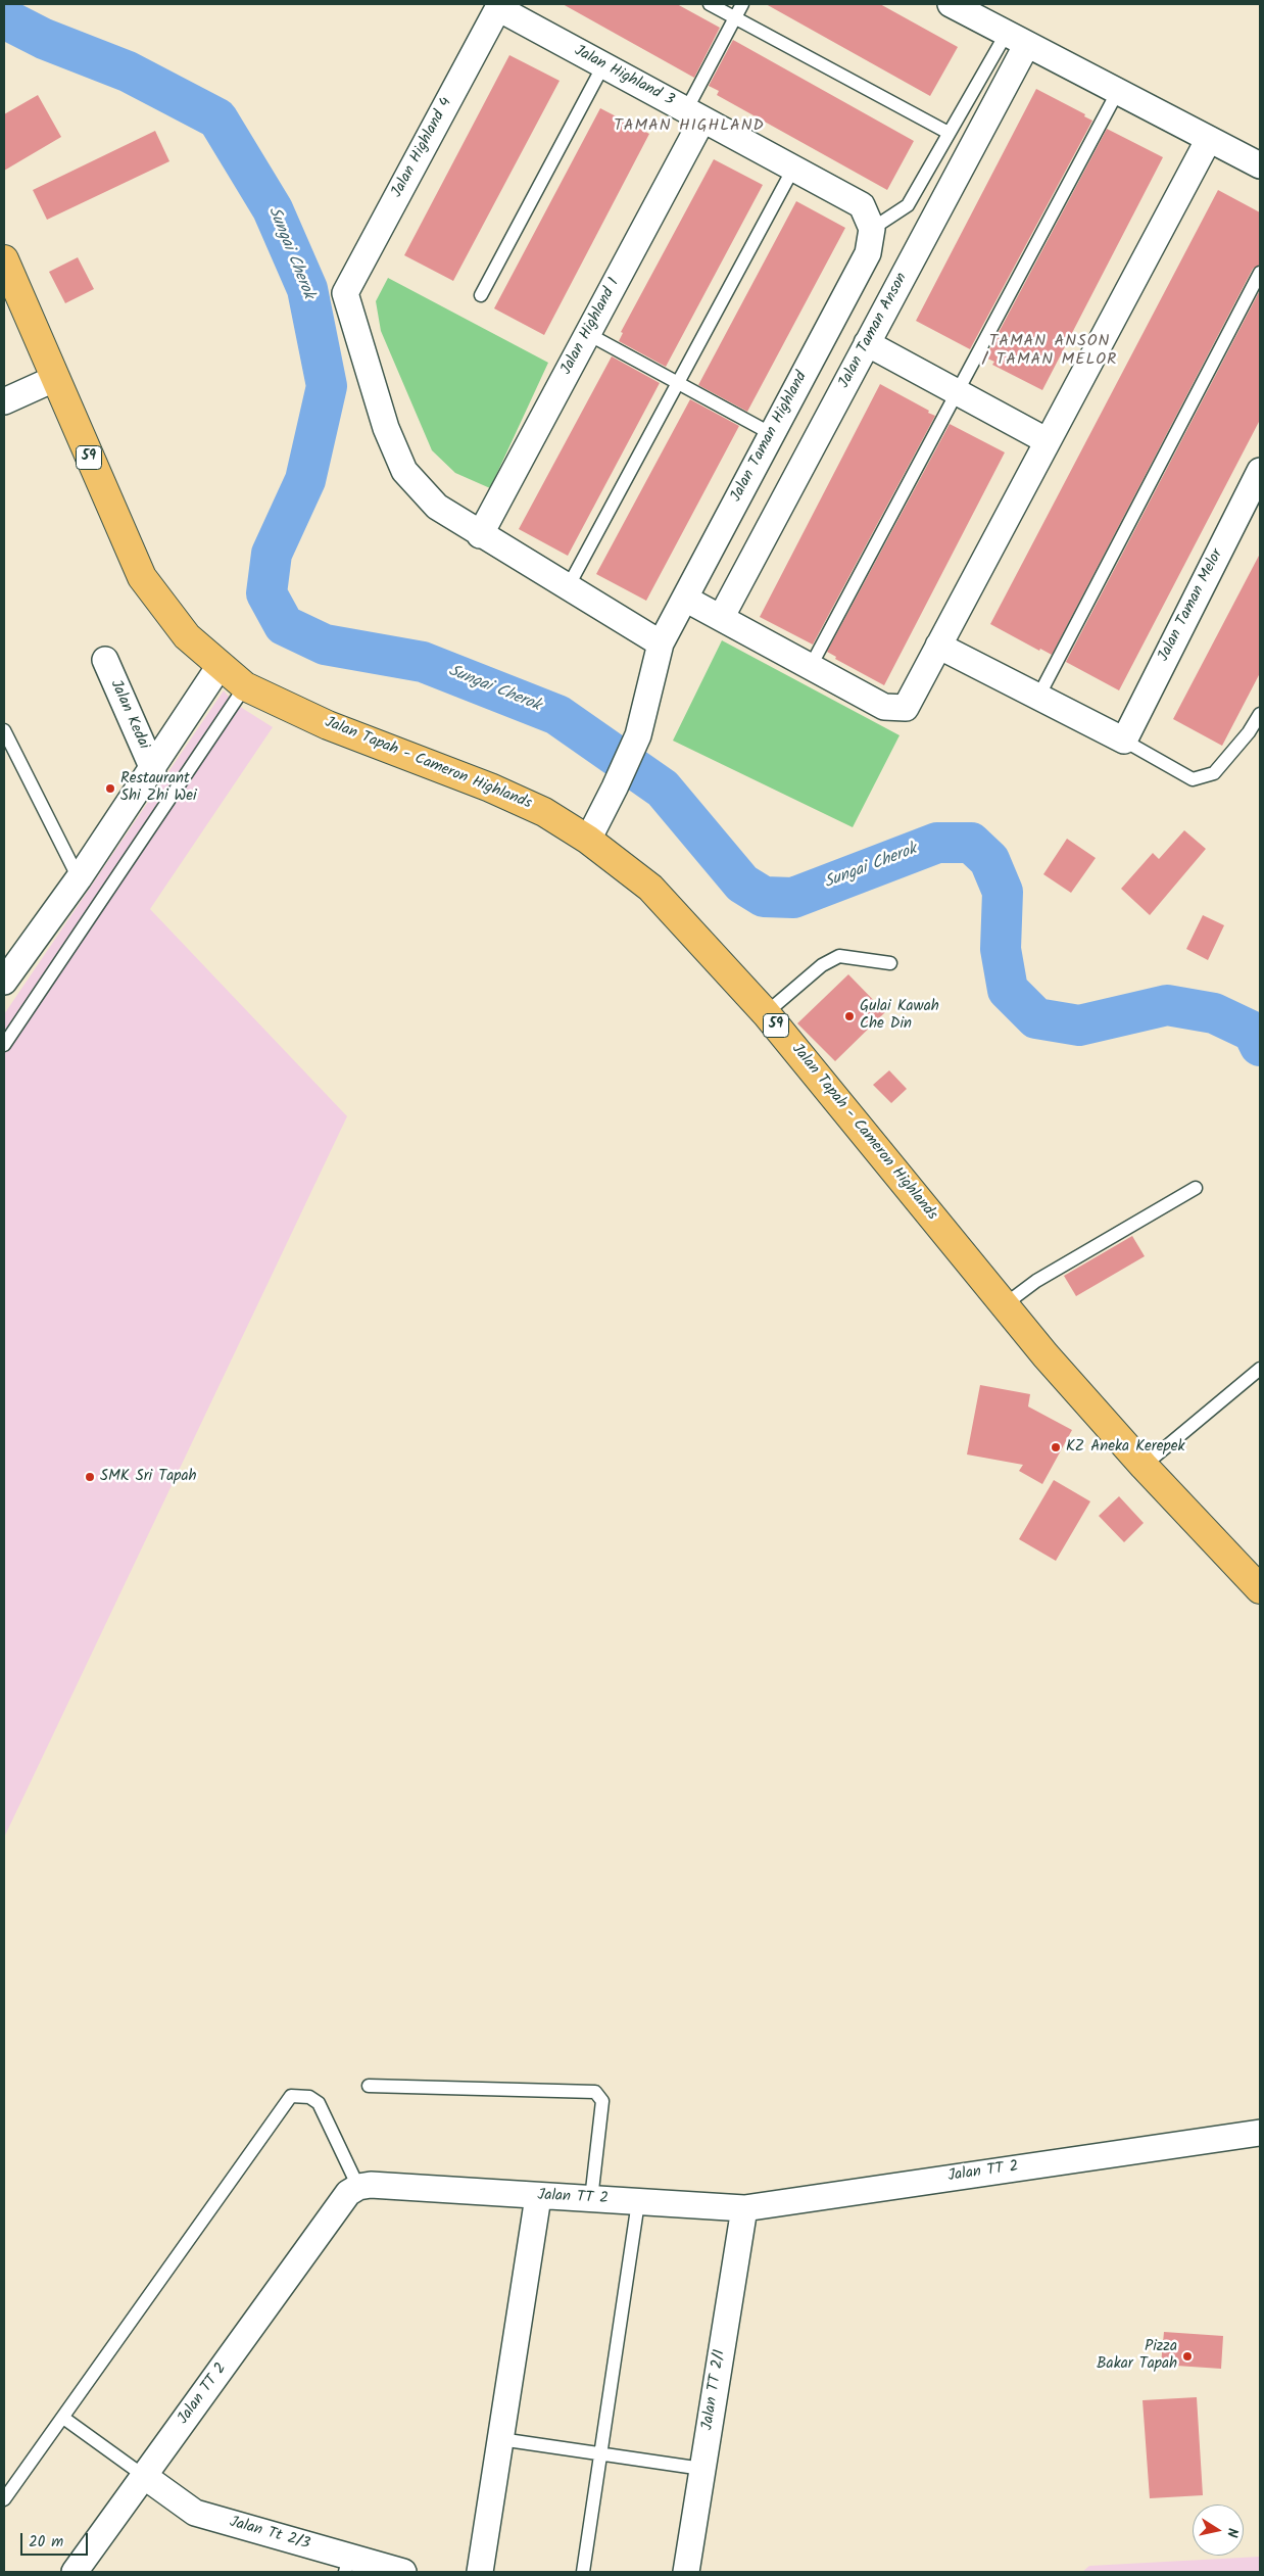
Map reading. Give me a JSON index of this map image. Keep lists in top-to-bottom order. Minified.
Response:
{"streets":{"main road":["59","Jalan Tapah - Cameron Highlands"],"street":["Jalan Highland 3","Jalan Highland 4","Jalan Highland 1","Jalan Taman Anson","Jalan Taman Highland","Jalan Taman Melor","Jalan Kedai","Jalan TT 2","Jalan TT 2/1","Jalan Tt 2/3"]},"crossings":[["Jalan Highland 3","Jalan Highland 4"],["Jalan Highland 3","Jalan Highland 1"],["Jalan Highland 3","Jalan Taman Highland"],["Jalan Highland 4","Jalan Highland 1"],["Jalan Taman Highland","Jalan Tapah - Cameron Highlands"],["Jalan TT 2","Jalan TT 2/1"],["Jalan TT 2","Jalan Tt 2/3"]],"districts":["TAMAN HIGHLAND","TAMAN ANSON / TAMAN MELOR"],"water":["Sungai Cherok"],"places":["Restaurant Shi Zhi Wei","Gulai Kawah Che Din","KZ Aneka Kerepek","SMK Sri Tapah","Pizza Bakar Tapah"],"scale_bar":"20 m","north":"right"}
